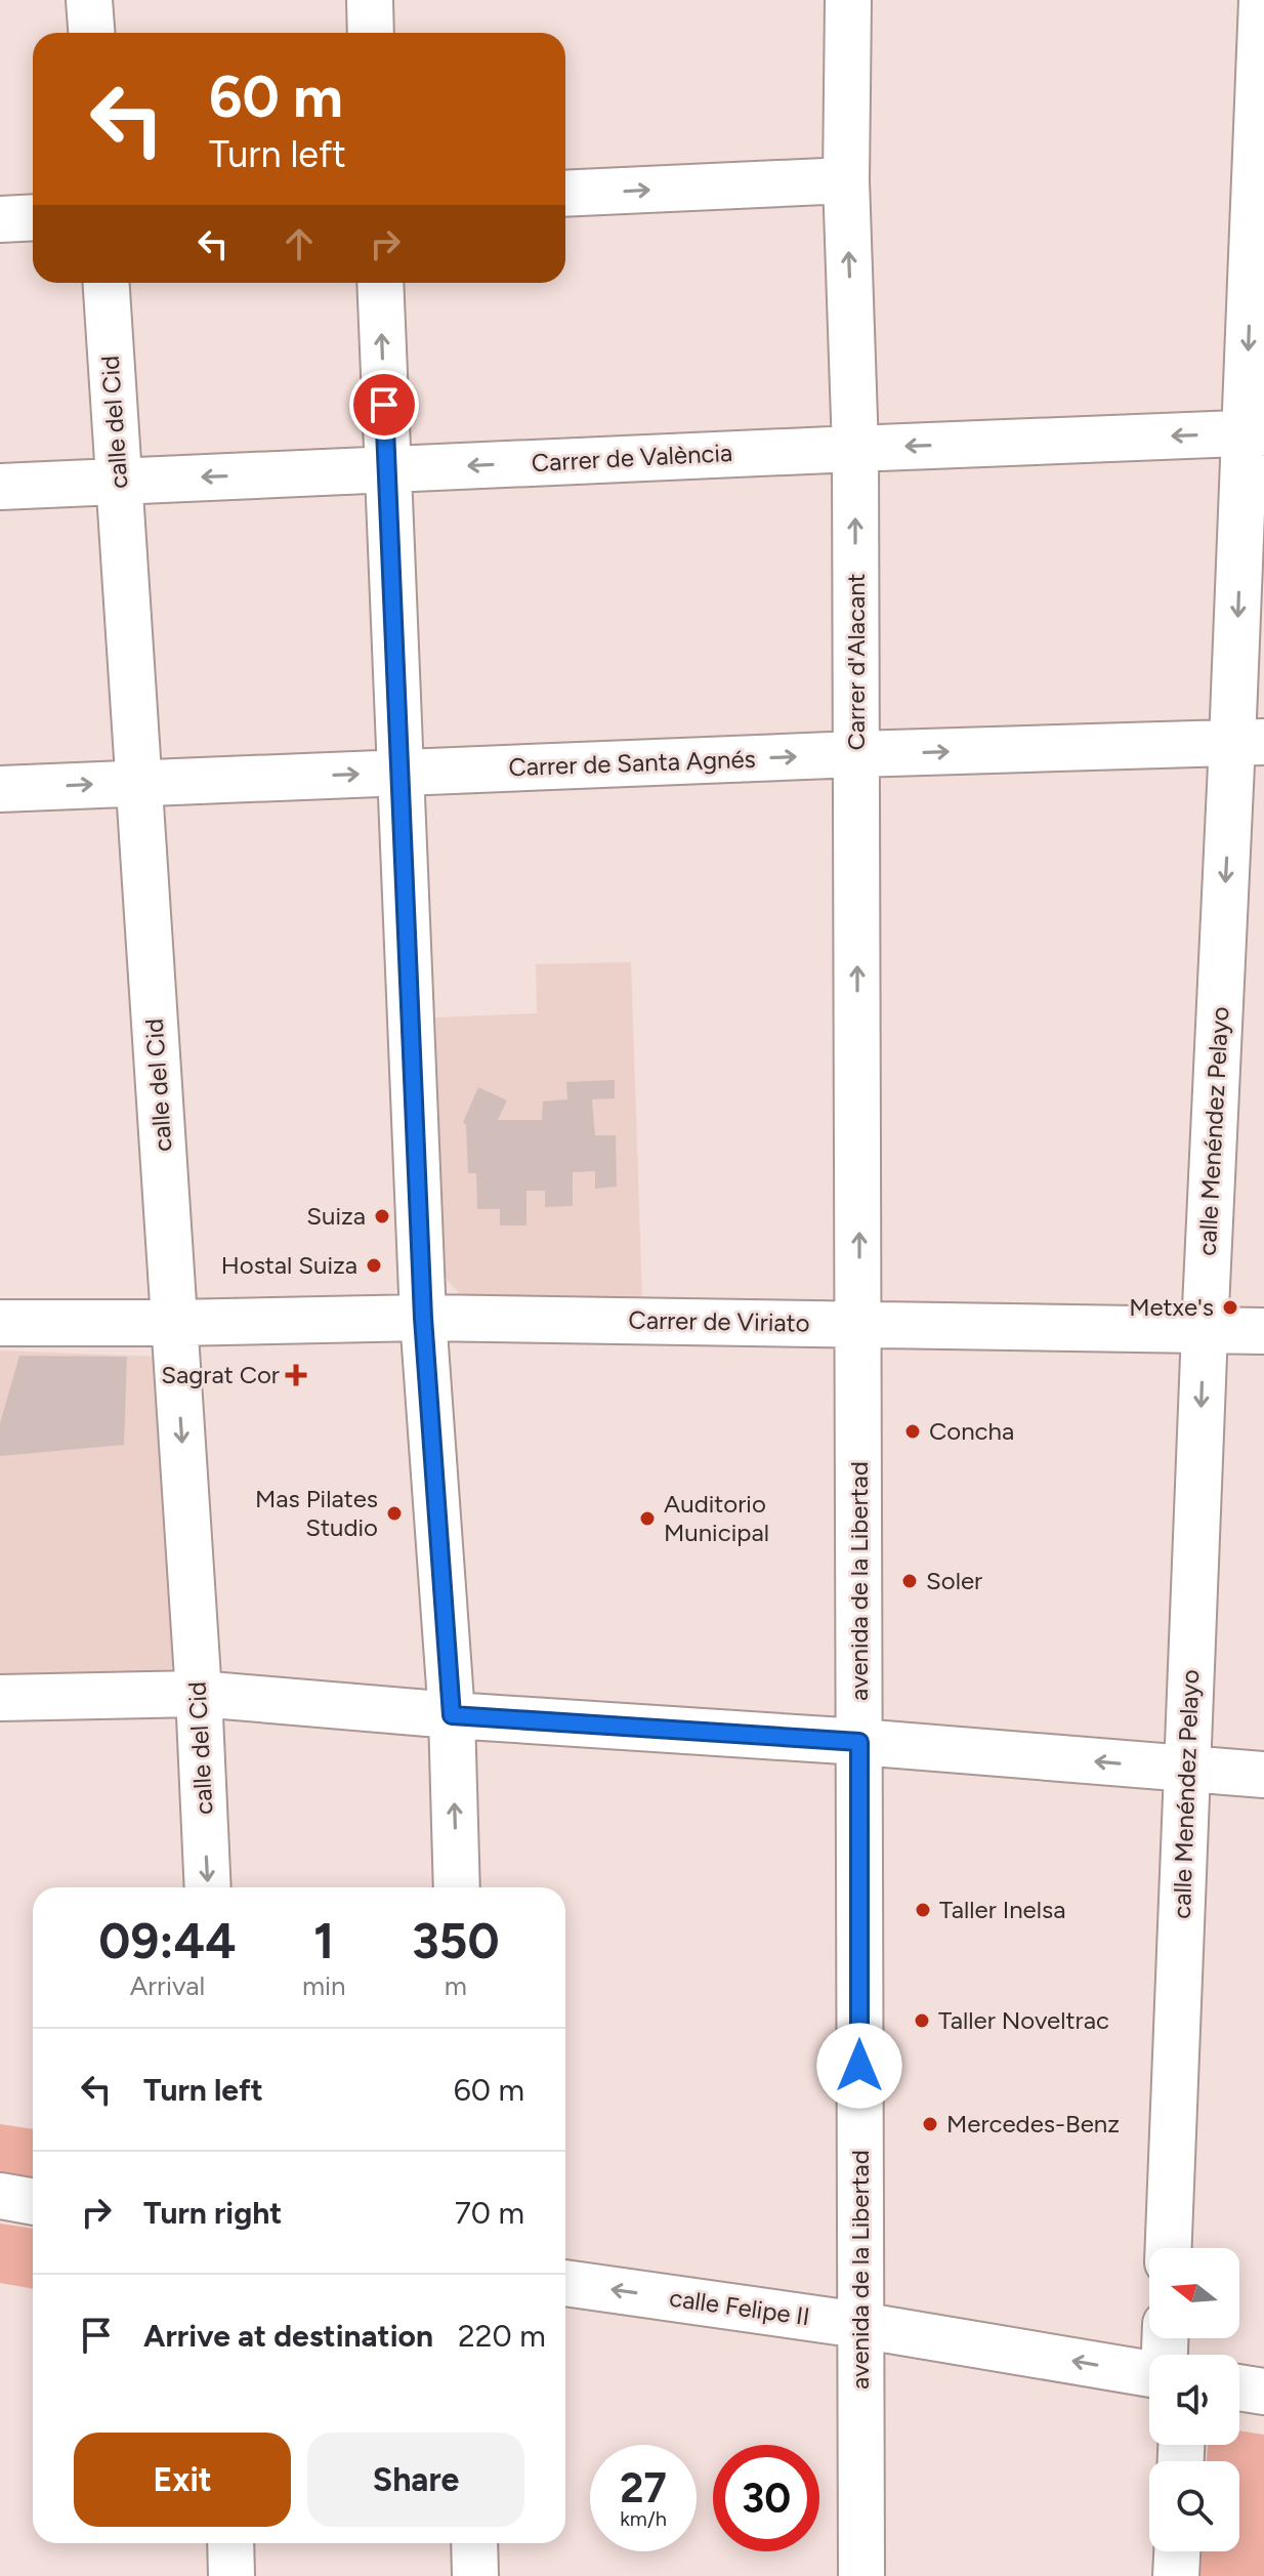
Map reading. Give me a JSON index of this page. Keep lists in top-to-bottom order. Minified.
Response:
{"streets":{"street":["calle del Cid","Carrer de València","Carrer d'Alacant","Carrer de Santa Agnés","calle Menéndez Pelayo","Carrer de Viriato","avenida de la Libertad","calle Felipe II"]},"crossings":[["calle del Cid","Carrer de València"],["calle del Cid","Carrer de Santa Agnés"],["calle del Cid","Carrer de Viriato"],["Carrer de València","Carrer d'Alacant"],["Carrer de València","calle Menéndez Pelayo"],["Carrer d'Alacant","Carrer de Santa Agnés"],["Carrer d'Alacant","Carrer de Viriato"],["Carrer d'Alacant","avenida de la Libertad"],["Carrer de Santa Agnés","calle Menéndez Pelayo"],["calle Menéndez Pelayo","Carrer de Viriato"],["Carrer de Viriato","avenida de la Libertad"],["avenida de la Libertad","calle Felipe II"]],"one_way":["Carrer de València","Carrer d'Alacant","Carrer de Santa Agnés","calle Menéndez Pelayo","calle Felipe II"],"places":{"other":["Suiza","Hostal Suiza","Metxe's","Concha","Mas Pilates Studio","Auditorio Municipal","Soler","Taller Inelsa","Taller Noveltrac","Mercedes-Benz"],"health":["Sagrat Cor"]},"north":"left","page":{"turn":["60 m","Turn left"],"eta":["09:44","Arrival","1","min","350","m"],"list":[{"name":"Turn left","value":"60 m"},{"name":"Turn right","value":"70 m"},{"name":"Arrive at destination","value":"220 m"}],"buttons":["Exit","Share"],"speed":"27 km/h","limit":"30"}}
